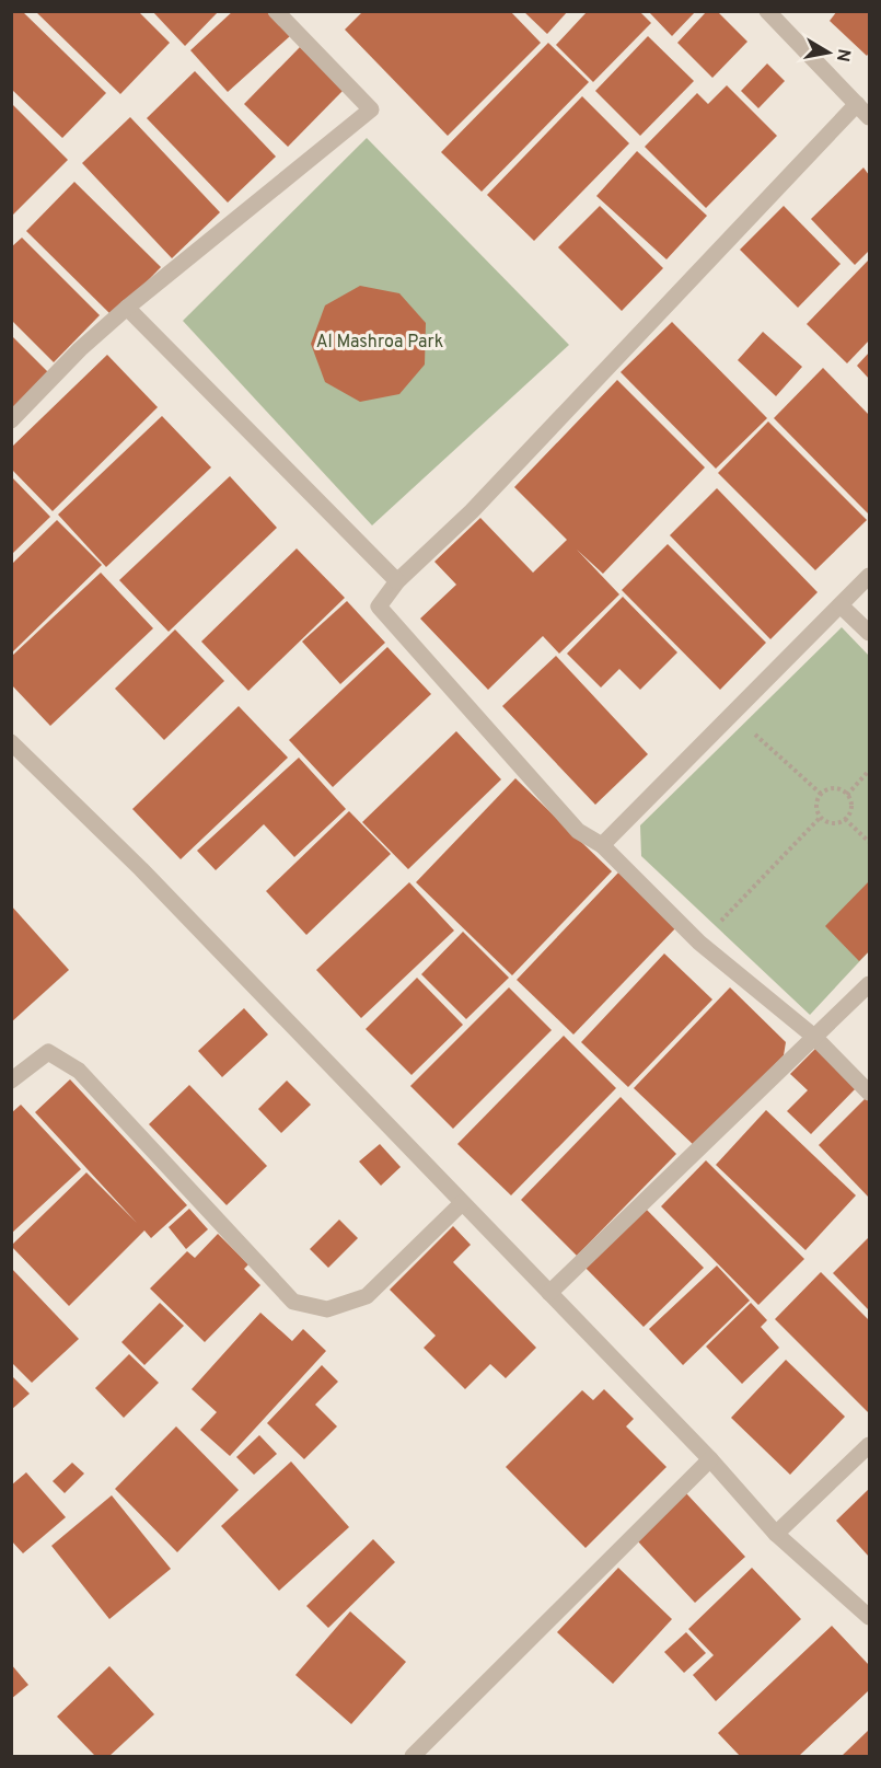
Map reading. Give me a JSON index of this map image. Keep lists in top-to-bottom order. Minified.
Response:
{"parks":["Al Mashroa Park"],"north":"right"}
